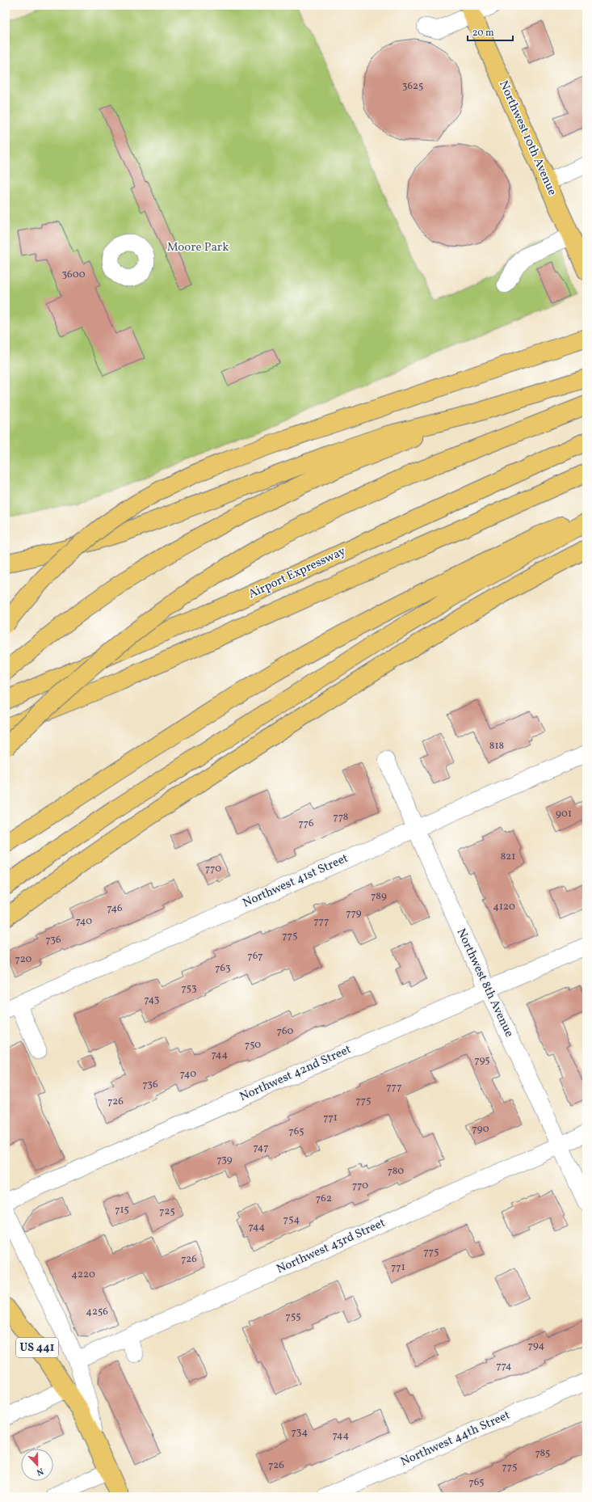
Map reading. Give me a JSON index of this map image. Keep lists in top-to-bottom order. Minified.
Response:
{"streets":{"main road":["Northwest 10th Avenue","Airport Expressway","US 441"],"street":["Northwest 41st Street","Northwest 8th Avenue","Northwest 42nd Street","Northwest 43rd Street","Northwest 44th Street"]},"crossings":[["Northwest 41st Street","Northwest 8th Avenue"],["Northwest 8th Avenue","Northwest 42nd Street"],["Northwest 8th Avenue","Northwest 43rd Street"]],"parks":["Moore Park"],"house_numbers":["3625","3600","818","901","778","776","821","770","789","4120","746","779","740","777","775","736","767","720","763","753","743","760","750","744","795","740","736","777","775","726","771","790","765","747","739","780","770","762","715","725","754","744","775","726","771","4220","4256","755","794","774","734","744","785","726","775","765"],"scale_bar":"20 m","north":"bottom"}
